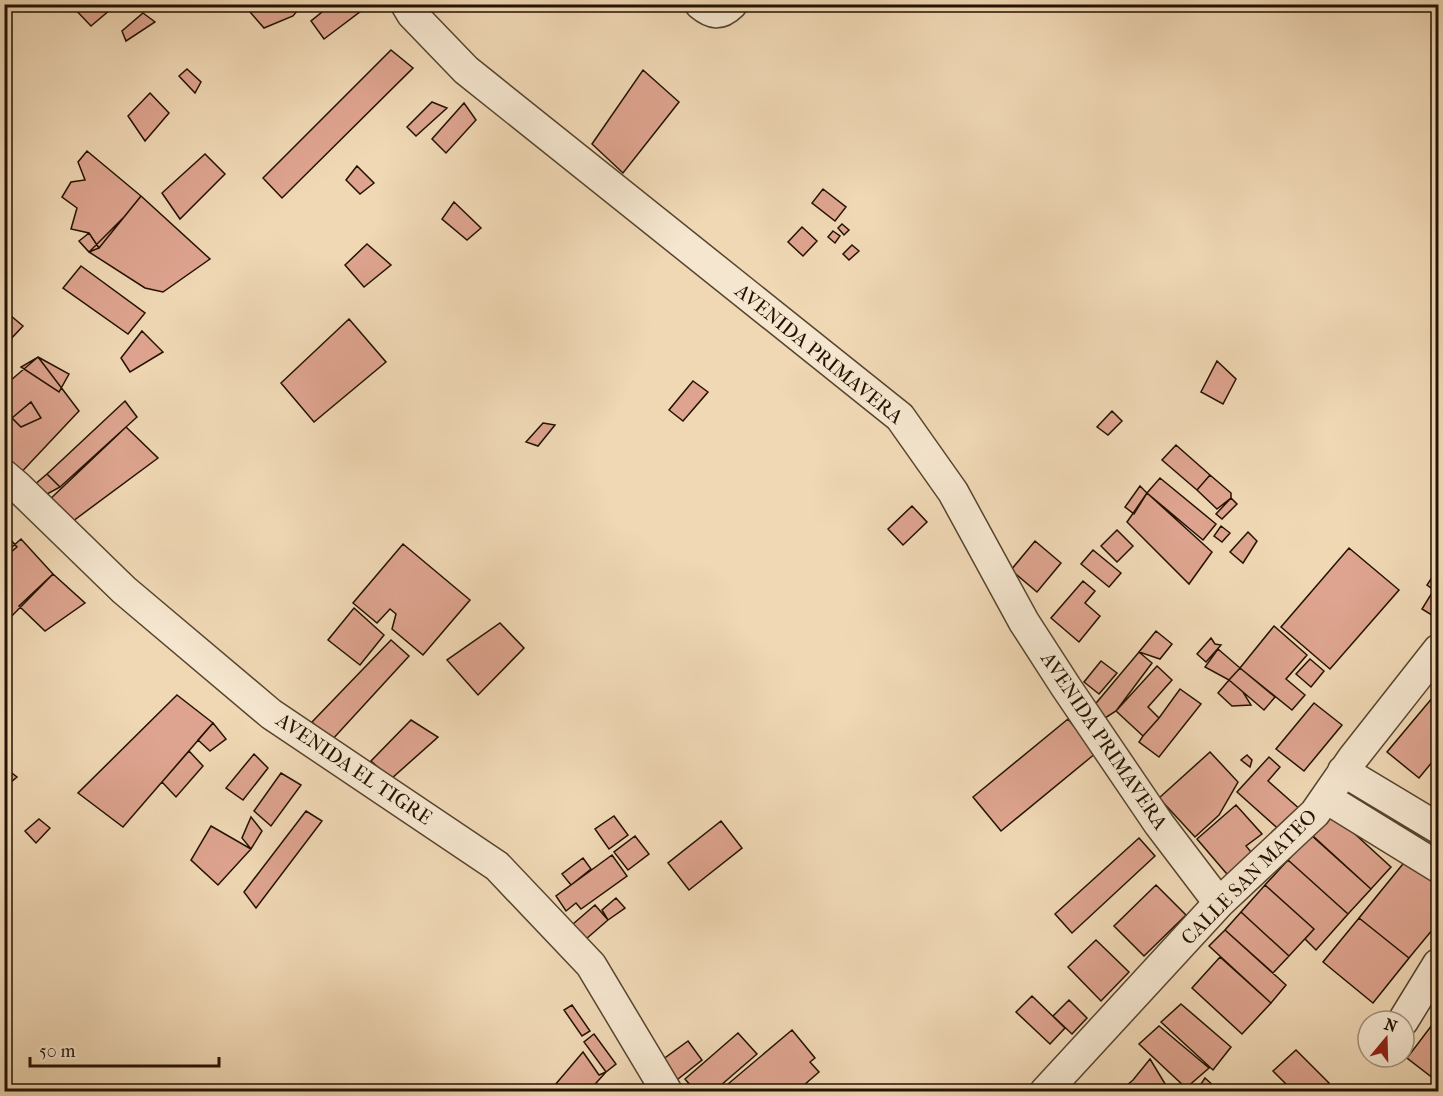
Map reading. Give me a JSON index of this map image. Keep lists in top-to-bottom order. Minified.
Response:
{"streets":{"street":["AVENIDA PRIMAVERA","AVENIDA EL TIGRE","CALLE SAN MATEO"]},"crossings":[["AVENIDA PRIMAVERA","CALLE SAN MATEO"]],"scale_bar":"50 m","north":"top"}
